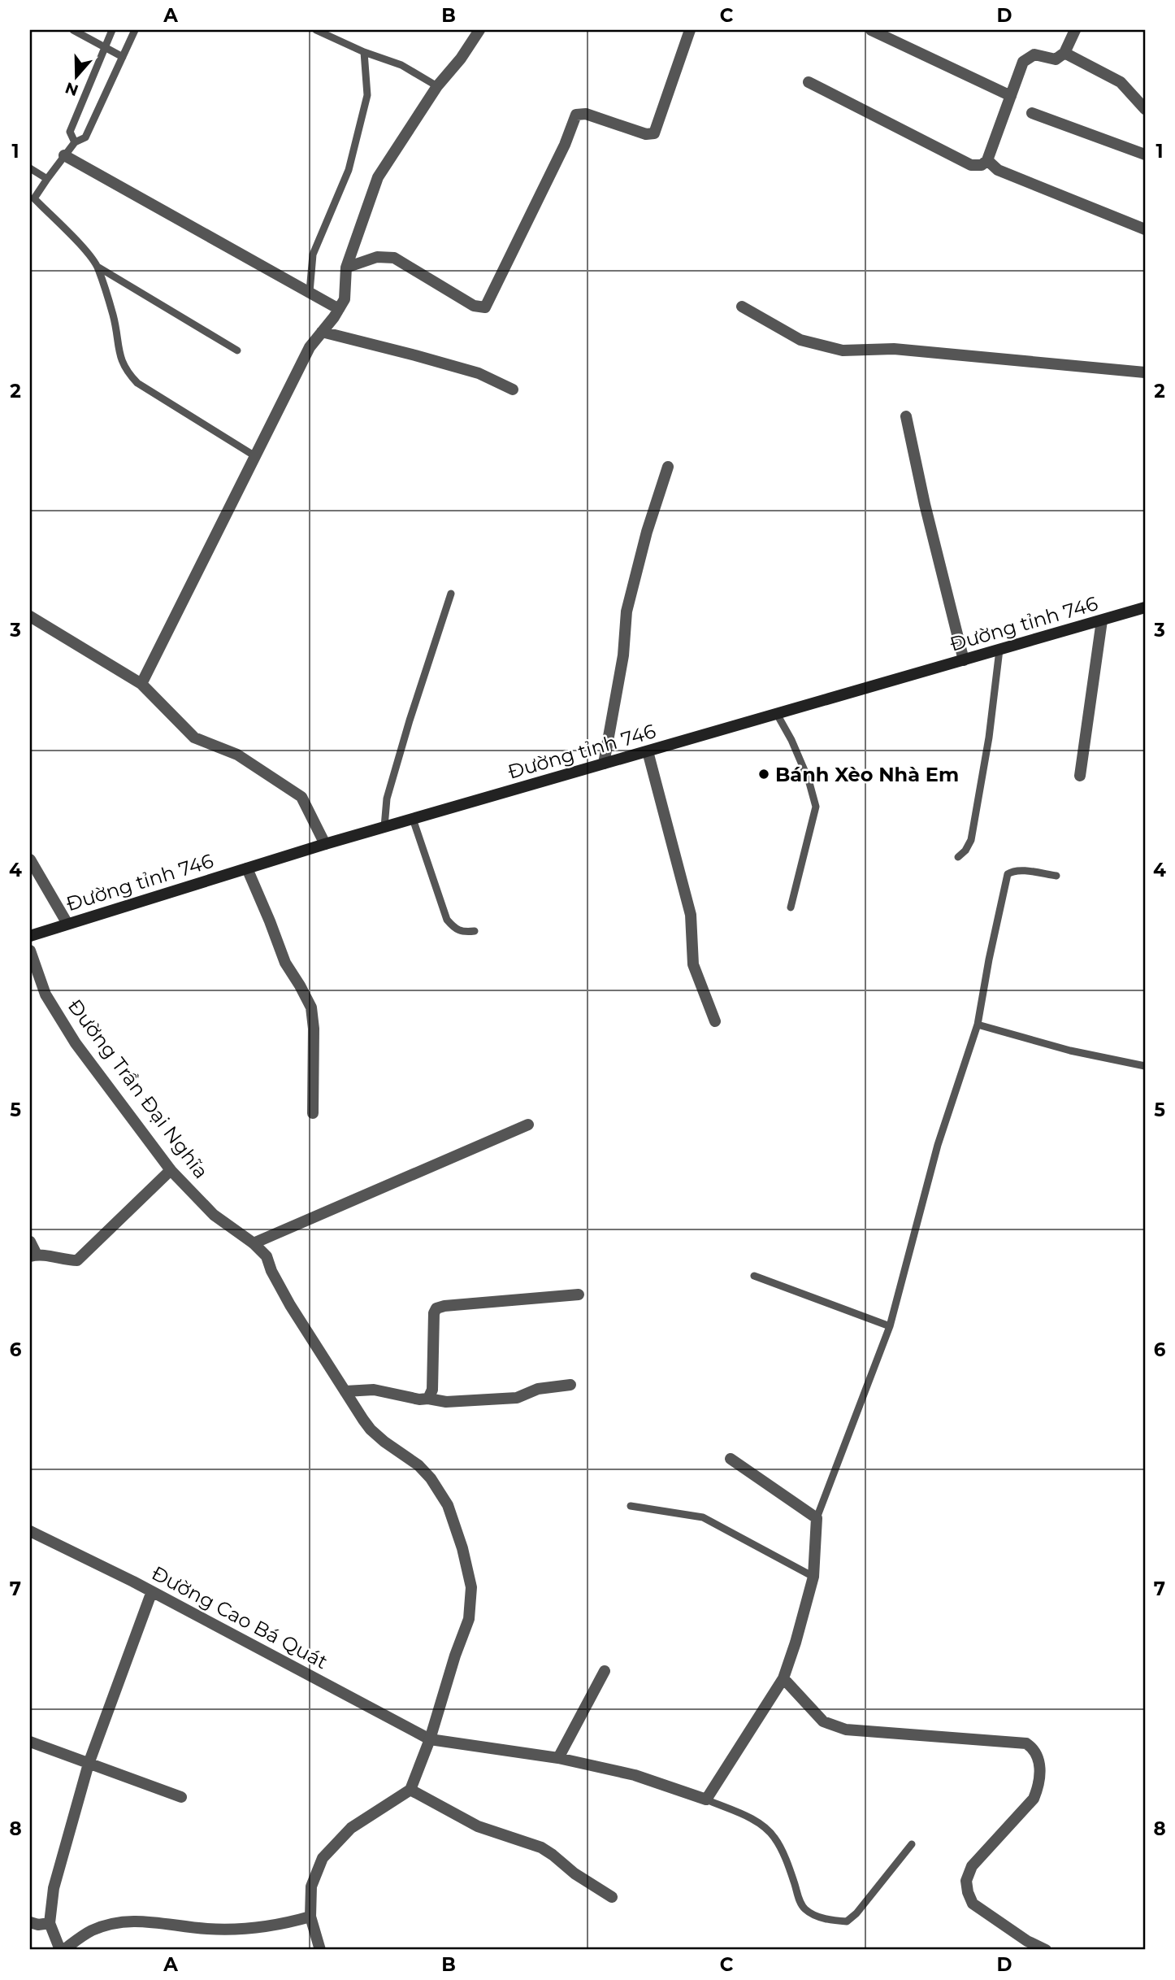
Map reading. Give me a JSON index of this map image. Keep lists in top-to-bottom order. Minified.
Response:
{"streets":{"main road":["Đường tỉnh 746"],"street":["Đường Trần Đại Nghĩa","Đường Cao Bá Quát"]},"crossings":[["Đường Trần Đại Nghĩa","Đường Cao Bá Quát"]],"places":["Bánh Xèo Nhà Em"],"north":"bottom","grid":{"columns":["A","B","C","D"],"rows":["1","2","3","4","5","6","7","8"]}}
